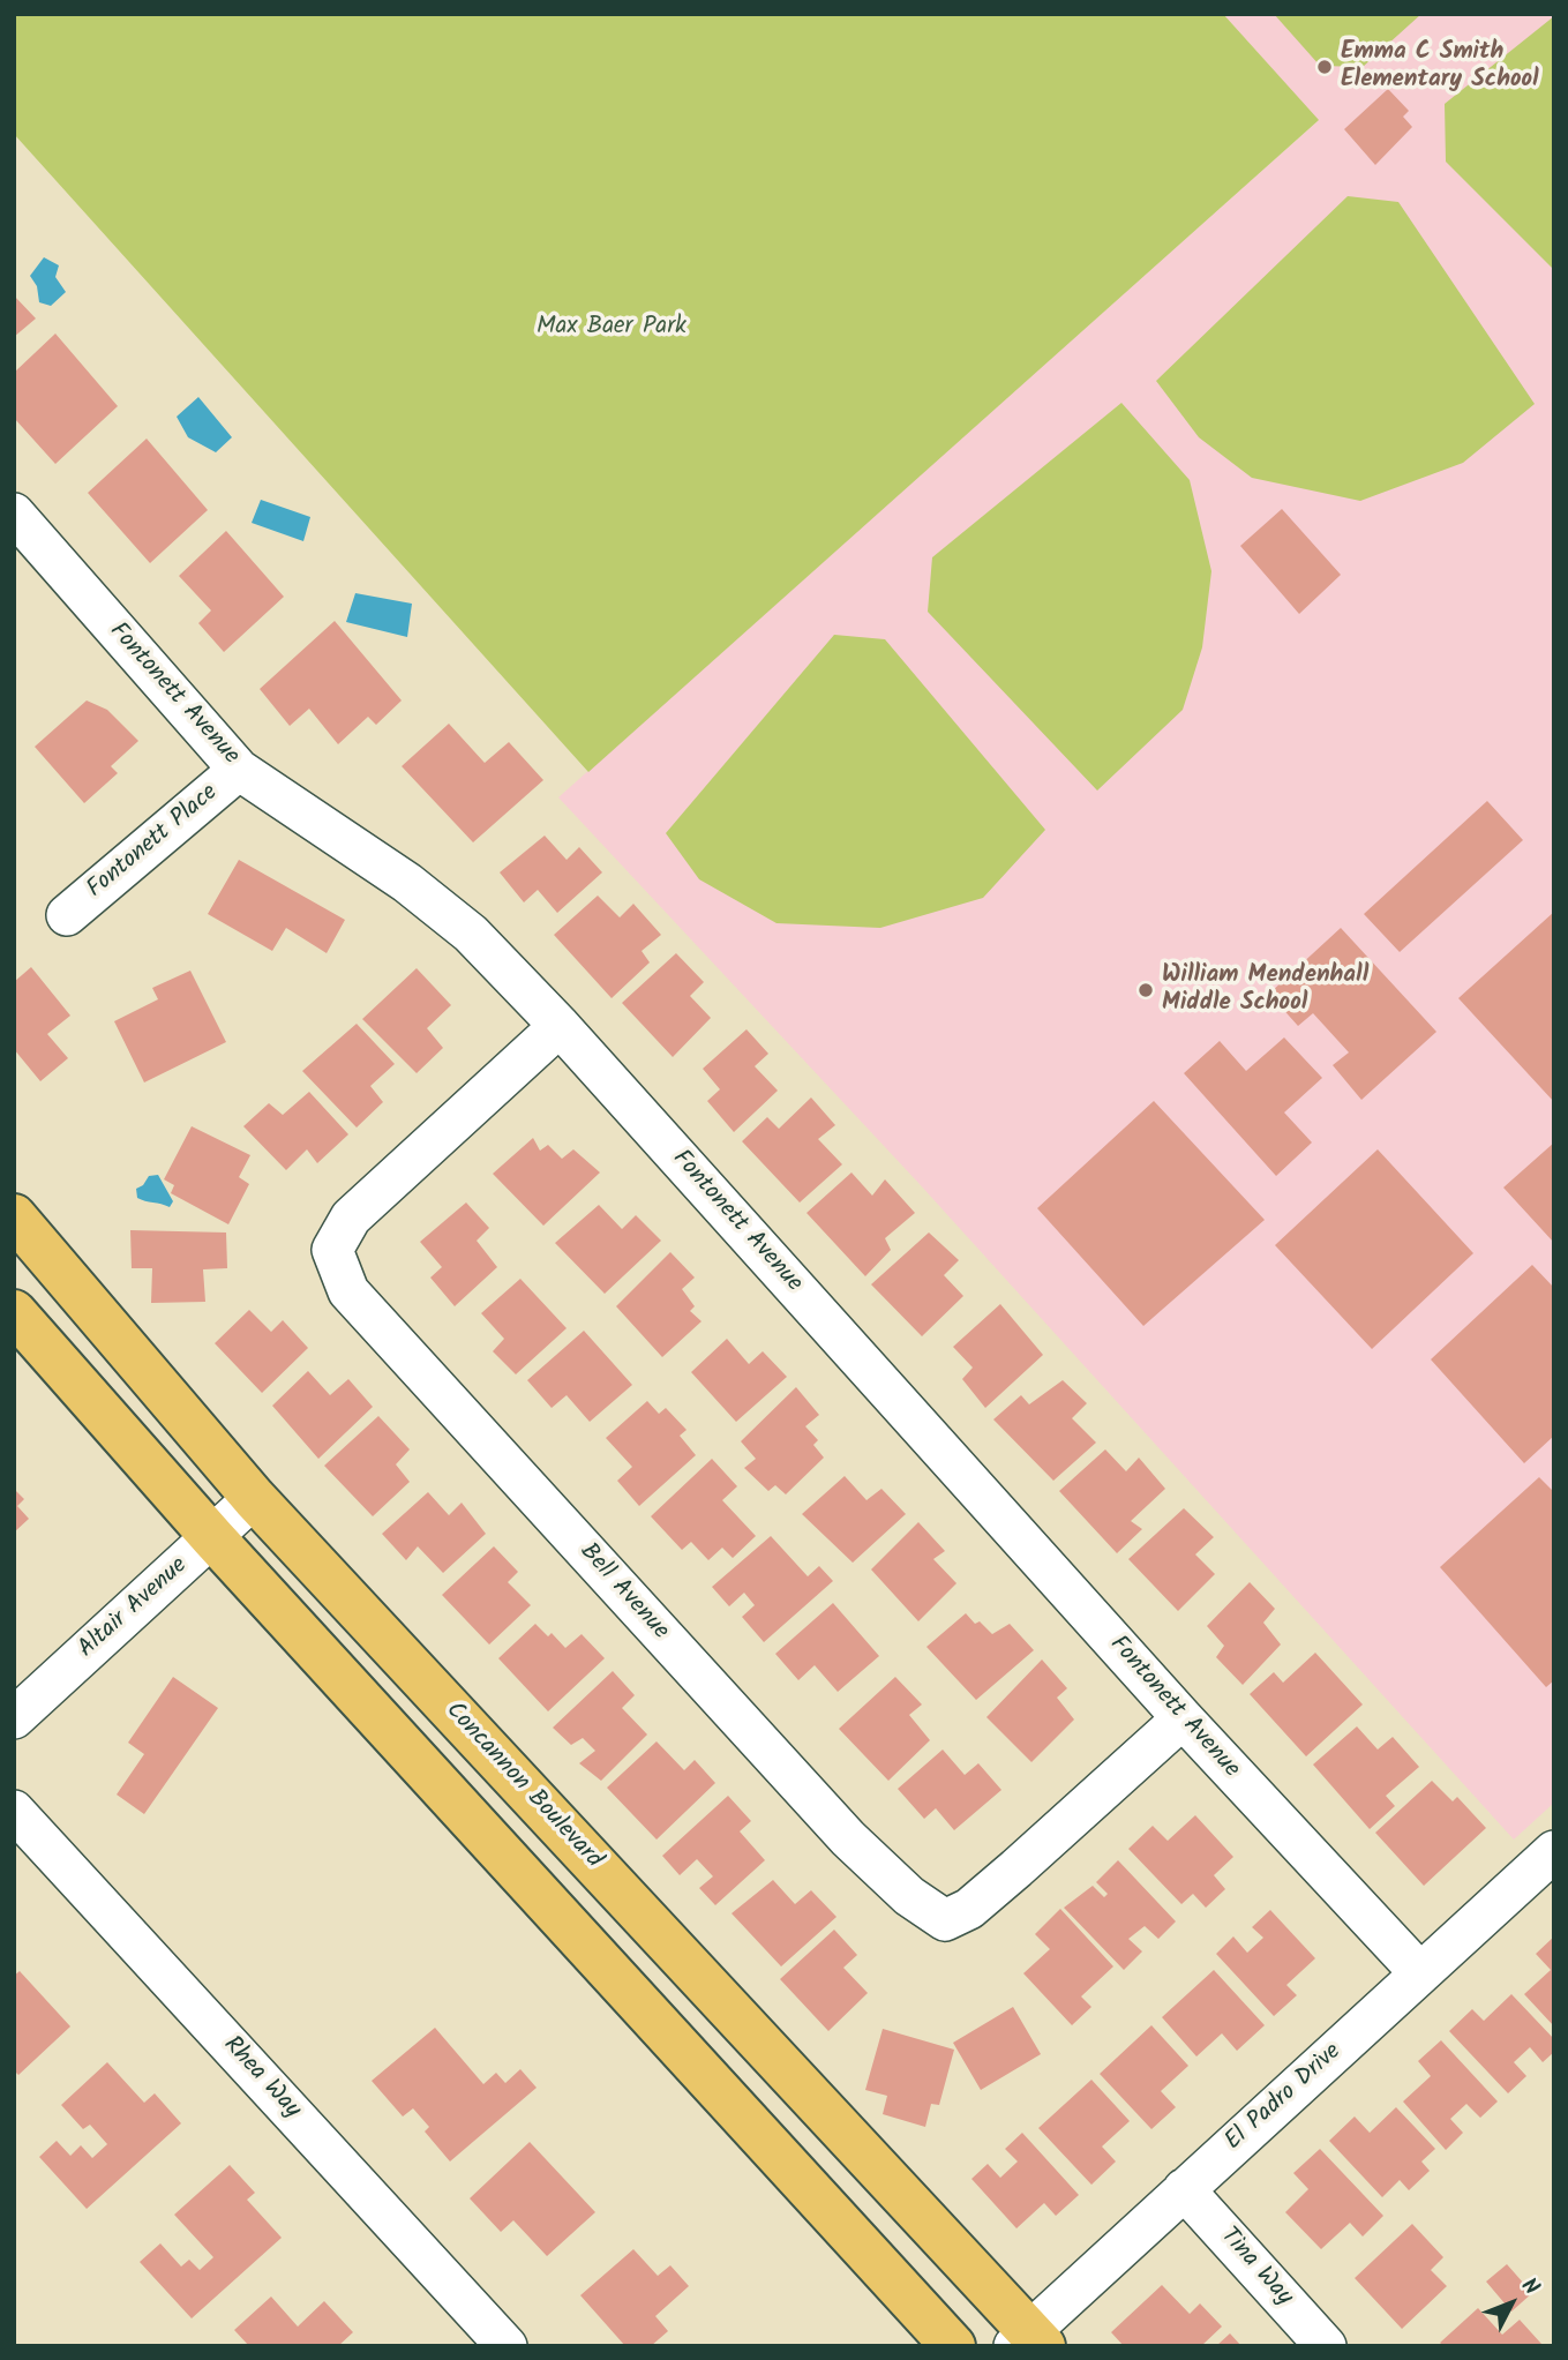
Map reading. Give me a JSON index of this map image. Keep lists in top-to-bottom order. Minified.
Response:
{"streets":{"main road":["Concannon Boulevard"],"street":["Fontonett Avenue","Fontonett Place","Bell Avenue","Altair Avenue","Rhea Way","El Padro Drive","Tina Way"]},"crossings":[["Fontonett Avenue","Fontonett Place"],["Fontonett Avenue","Bell Avenue"],["Fontonett Avenue","El Padro Drive"],["Altair Avenue","Concannon Boulevard"],["Concannon Boulevard","El Padro Drive"],["El Padro Drive","Tina Way"]],"parks":["Max Baer Park"],"places":["Emma C Smith Elementary School","William Mendenhall Middle School"],"north":"top right"}
